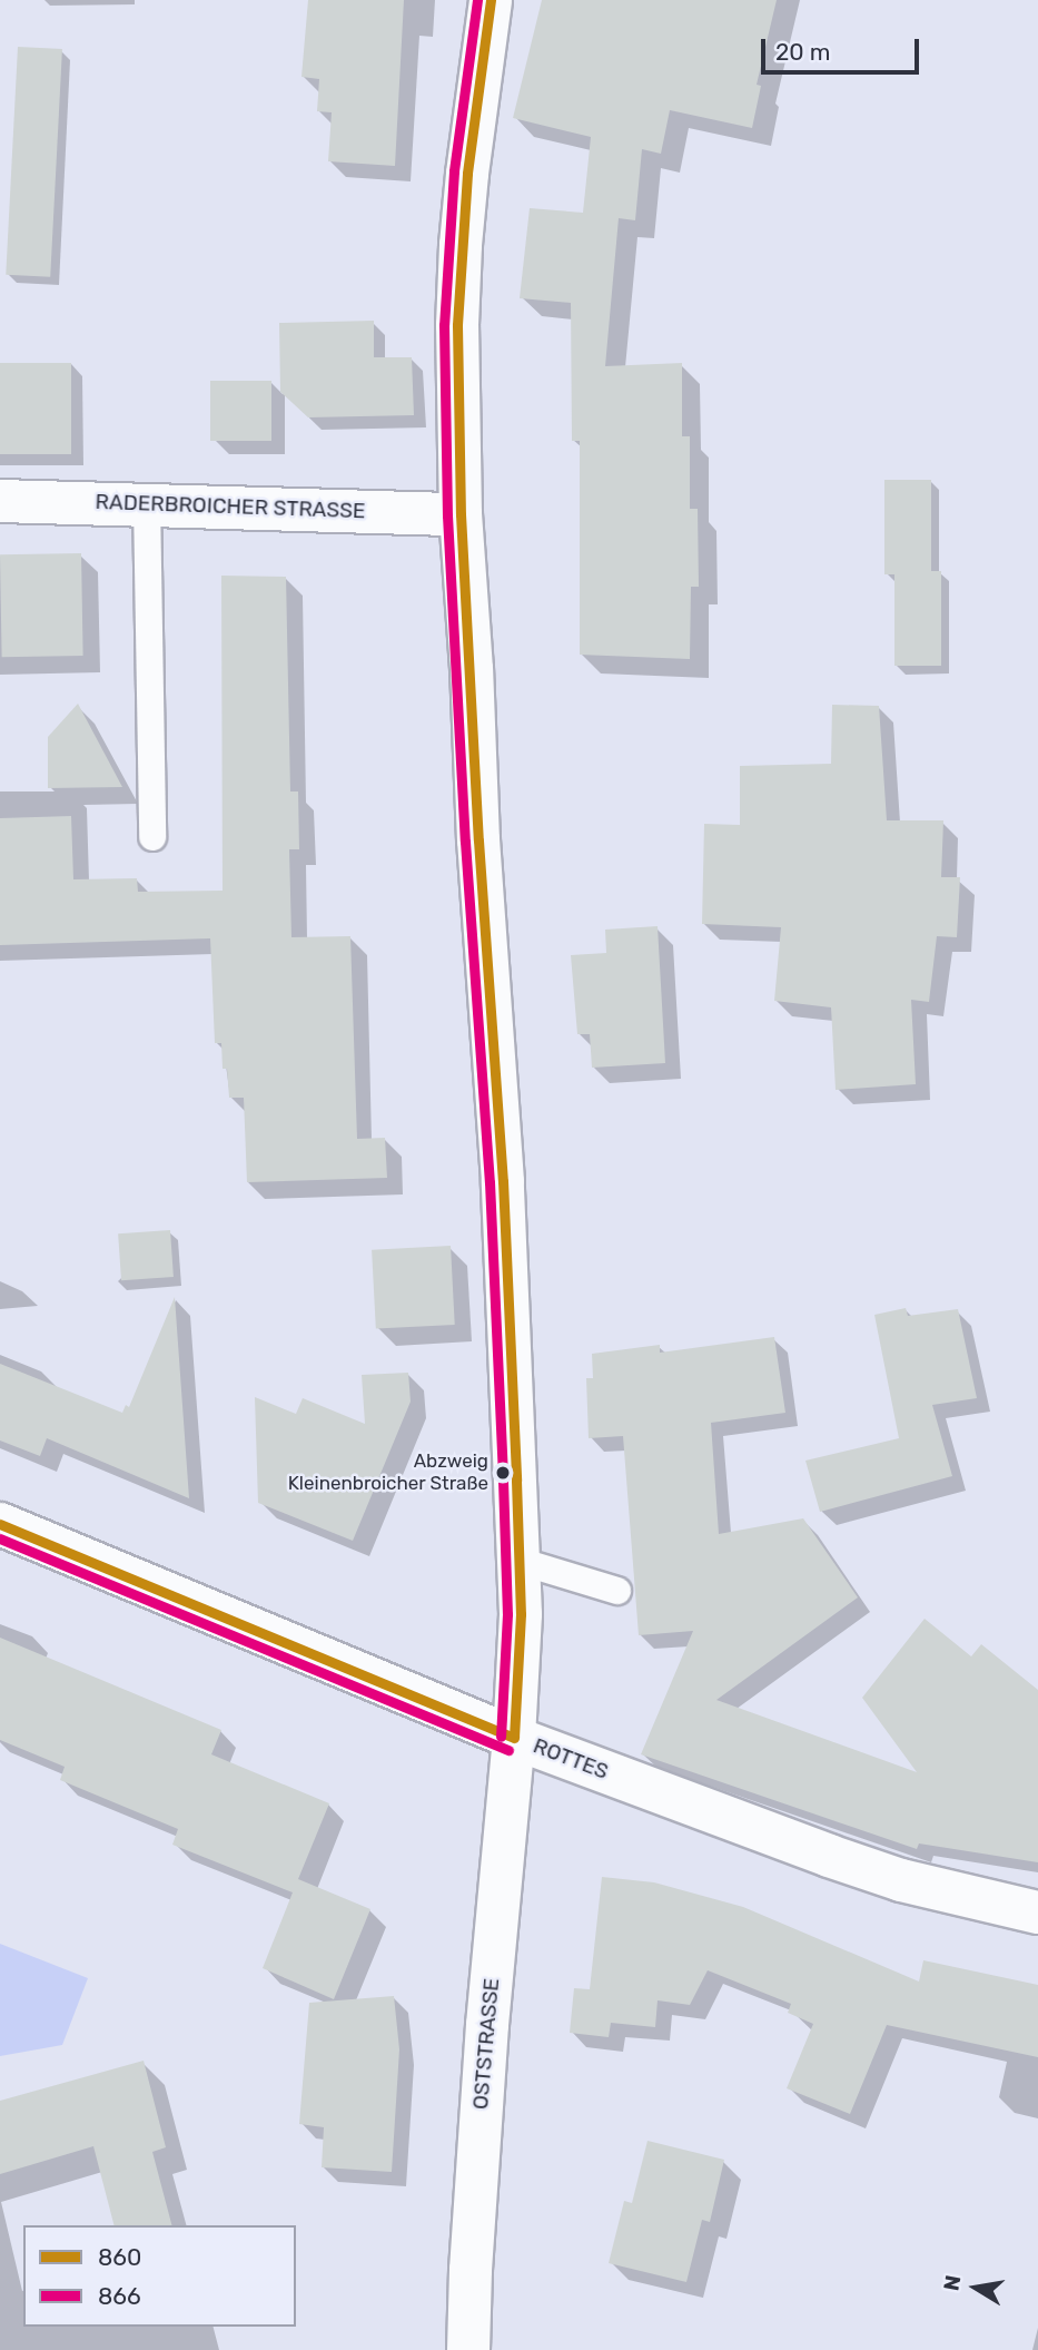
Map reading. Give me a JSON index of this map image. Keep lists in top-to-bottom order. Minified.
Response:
{"streets":{"street":["RADERBROICHER STRASSE","ROTTES","OSTSTRASSE"]},"crossings":[["RADERBROICHER STRASSE","ROTTES"],["ROTTES","OSTSTRASSE"]],"places":["Abzweig Kleinenbroicher Straße"],"lines":["transit line 860","transit line 866"],"legend":["860","866"],"scale_bar":"20 m","north":"left"}
